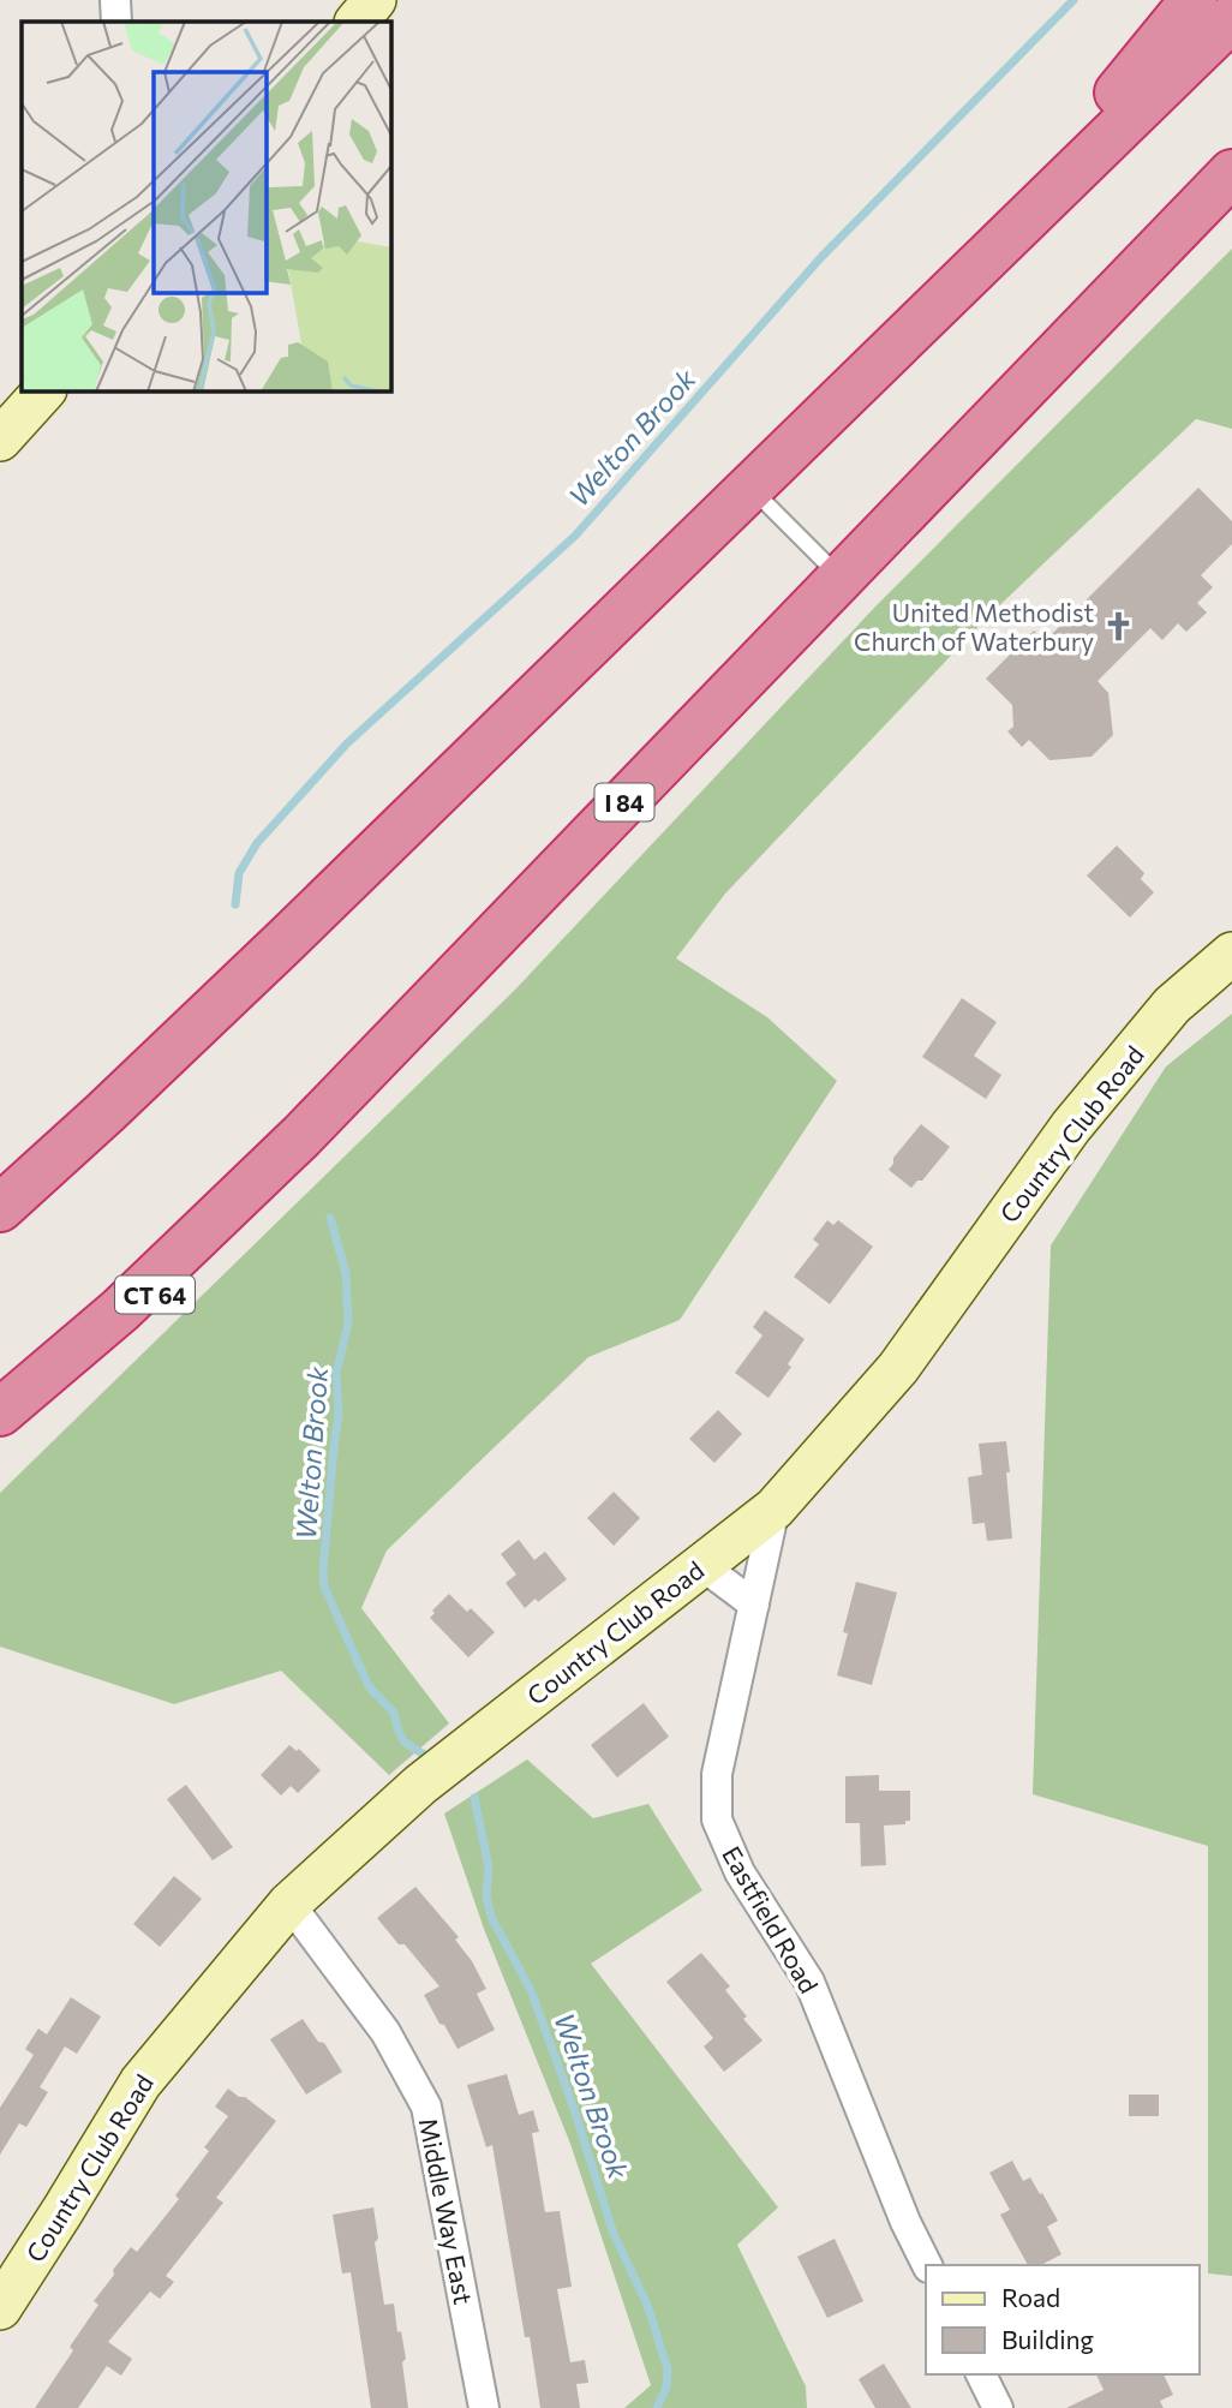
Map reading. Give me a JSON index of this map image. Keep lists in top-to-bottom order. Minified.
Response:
{"streets":{"highway":["I 84","CT 64"],"street":["Country Club Road","Eastfield Road","Middle Way East"]},"crossings":[["I 84","CT 64"],["Country Club Road","Eastfield Road"],["Country Club Road","Middle Way East"]],"water":["Welton Brook"],"places":{"church":["United Methodist Church of Waterbury"]},"legend":["Road","Building"]}
